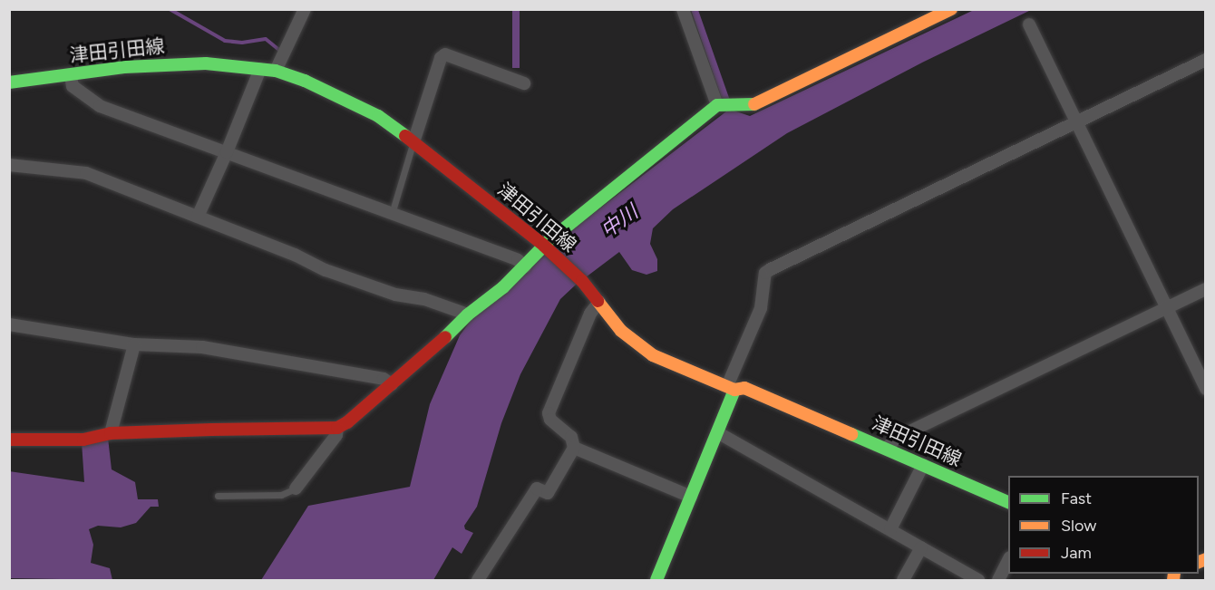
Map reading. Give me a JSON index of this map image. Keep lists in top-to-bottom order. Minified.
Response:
{"streets":{"street":["津田引田線"]},"water":["中川"],"legend":["Fast","Slow","Jam"]}
